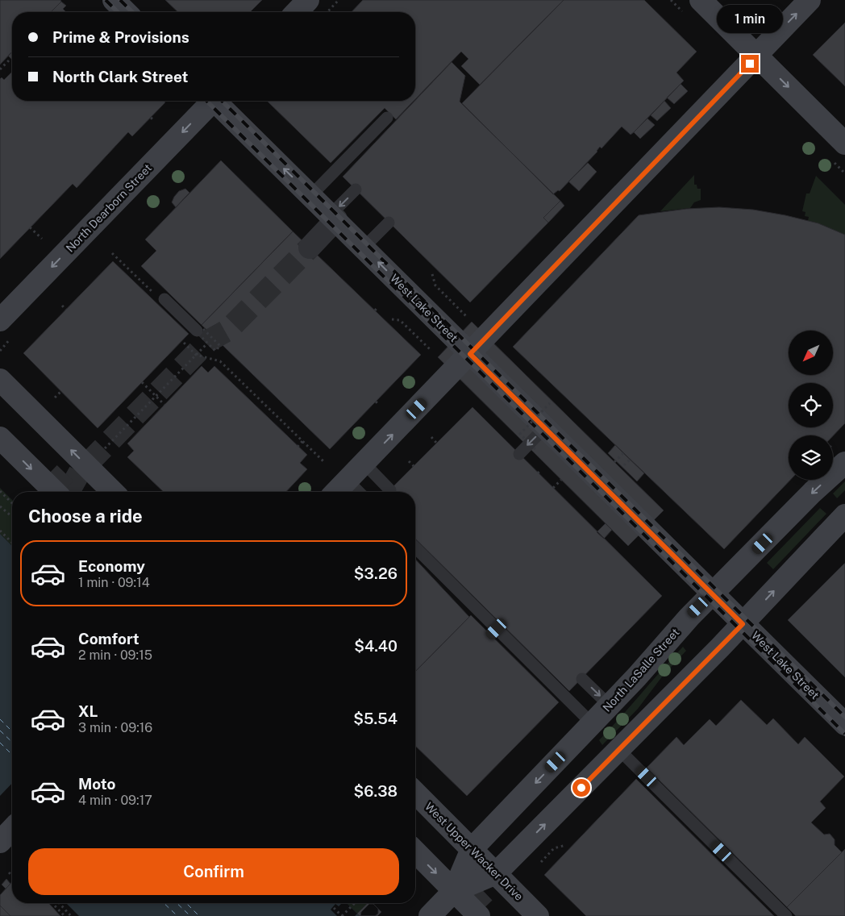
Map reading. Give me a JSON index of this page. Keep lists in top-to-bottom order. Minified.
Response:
{"streets":{"main road":["North Dearborn Street","West Lake Street","North LaSalle Street","West Upper Wacker Drive"]},"crossings":[["West Lake Street","North LaSalle Street"],["North LaSalle Street","West Upper Wacker Drive"]],"one_way":["North Dearborn Street"],"north":"bottom left","page":{"bubble":"1 min","banner":["Prime & Provisions","North Clark Street"],"heading":"Choose a ride","list":[{"name":"Economy","note":"1 min · 09:14","value":"$3.26"},{"name":"Comfort","note":"2 min · 09:15","value":"$4.40"},{"name":"XL","note":"3 min · 09:16","value":"$5.54"},{"name":"Moto","note":"4 min · 09:17","value":"$6.38"}],"buttons":"Confirm"}}
